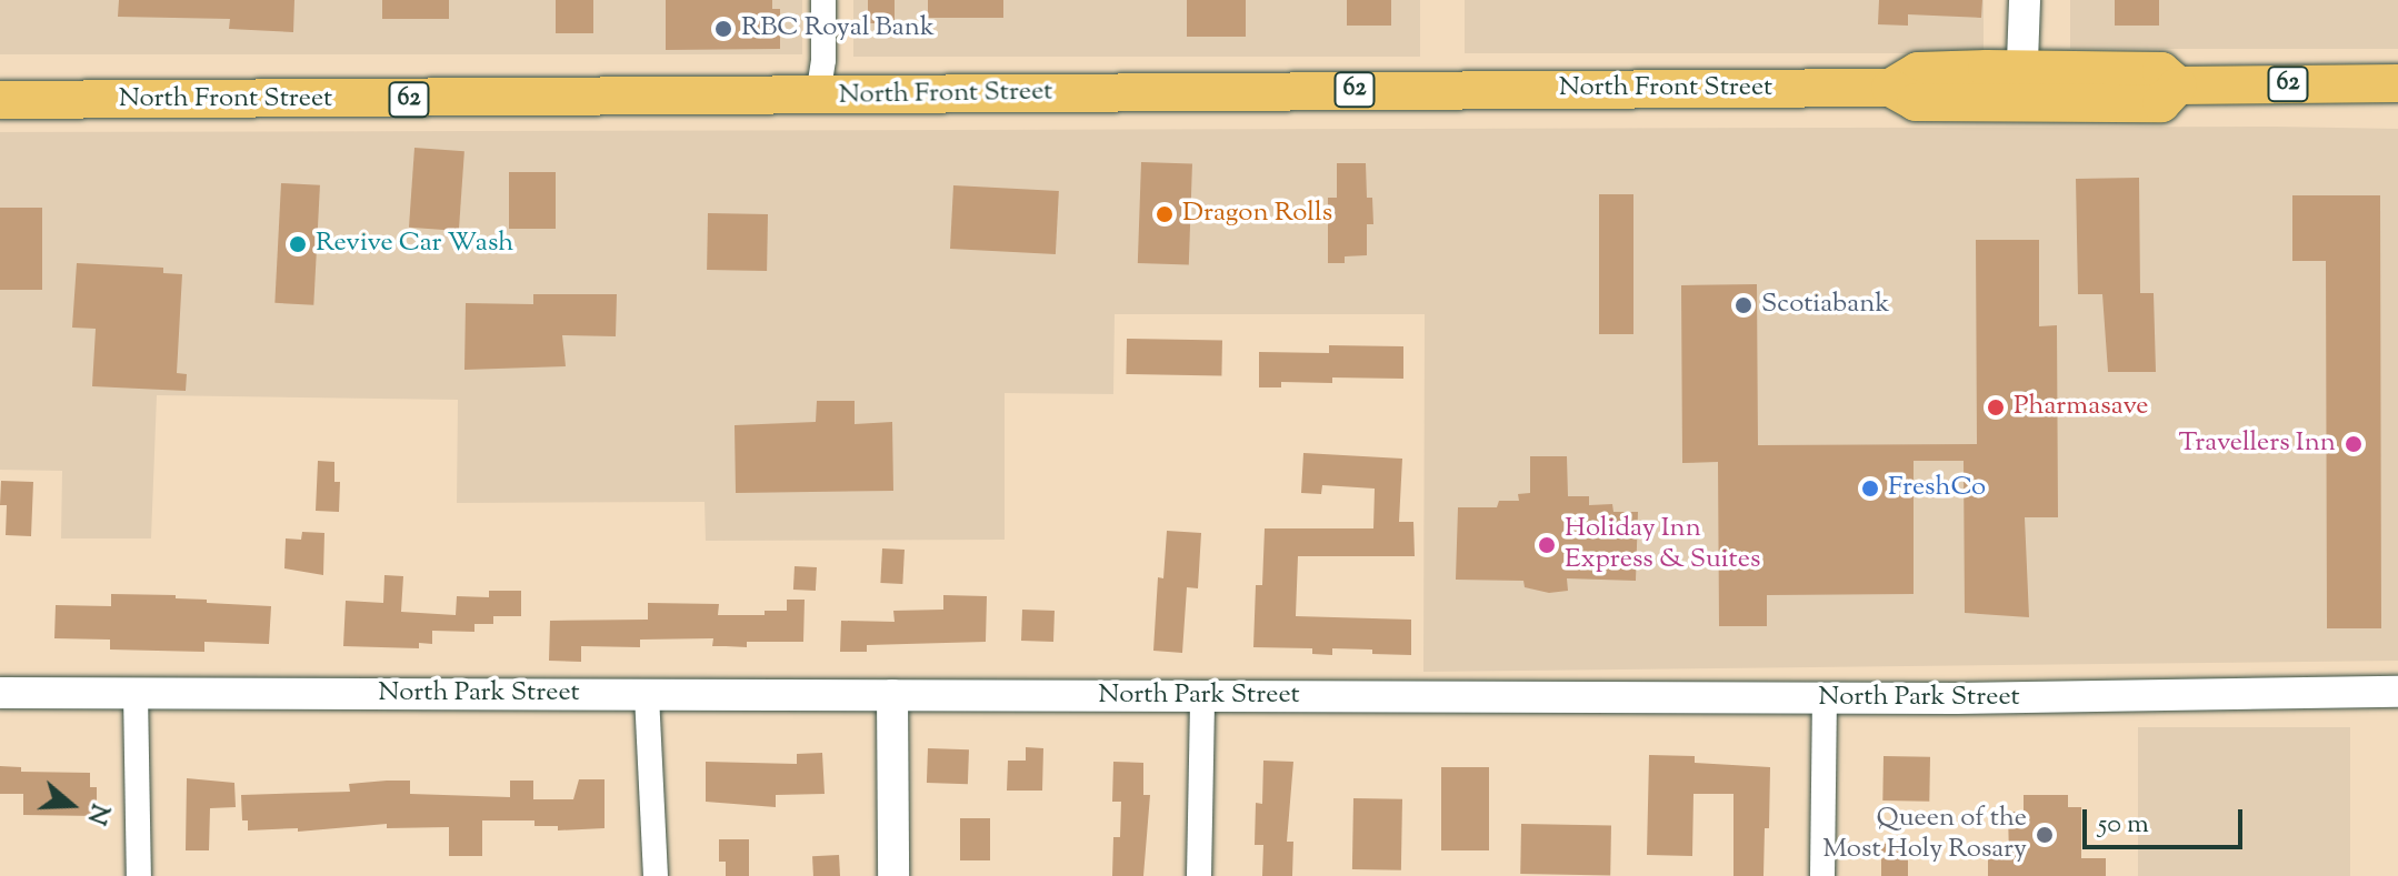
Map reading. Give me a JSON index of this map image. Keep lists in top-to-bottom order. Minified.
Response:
{"streets":{"main road":["62","North Front Street"],"street":["North Park Street"]},"places":["RBC Royal Bank","Dragon Rolls","Revive Car Wash","Scotiabank","Pharmasave","Travellers Inn","FreshCo","Holiday Inn Express & Suites","Queen of the Most Holy Rosary"],"scale_bar":"50 m","north":"right"}
